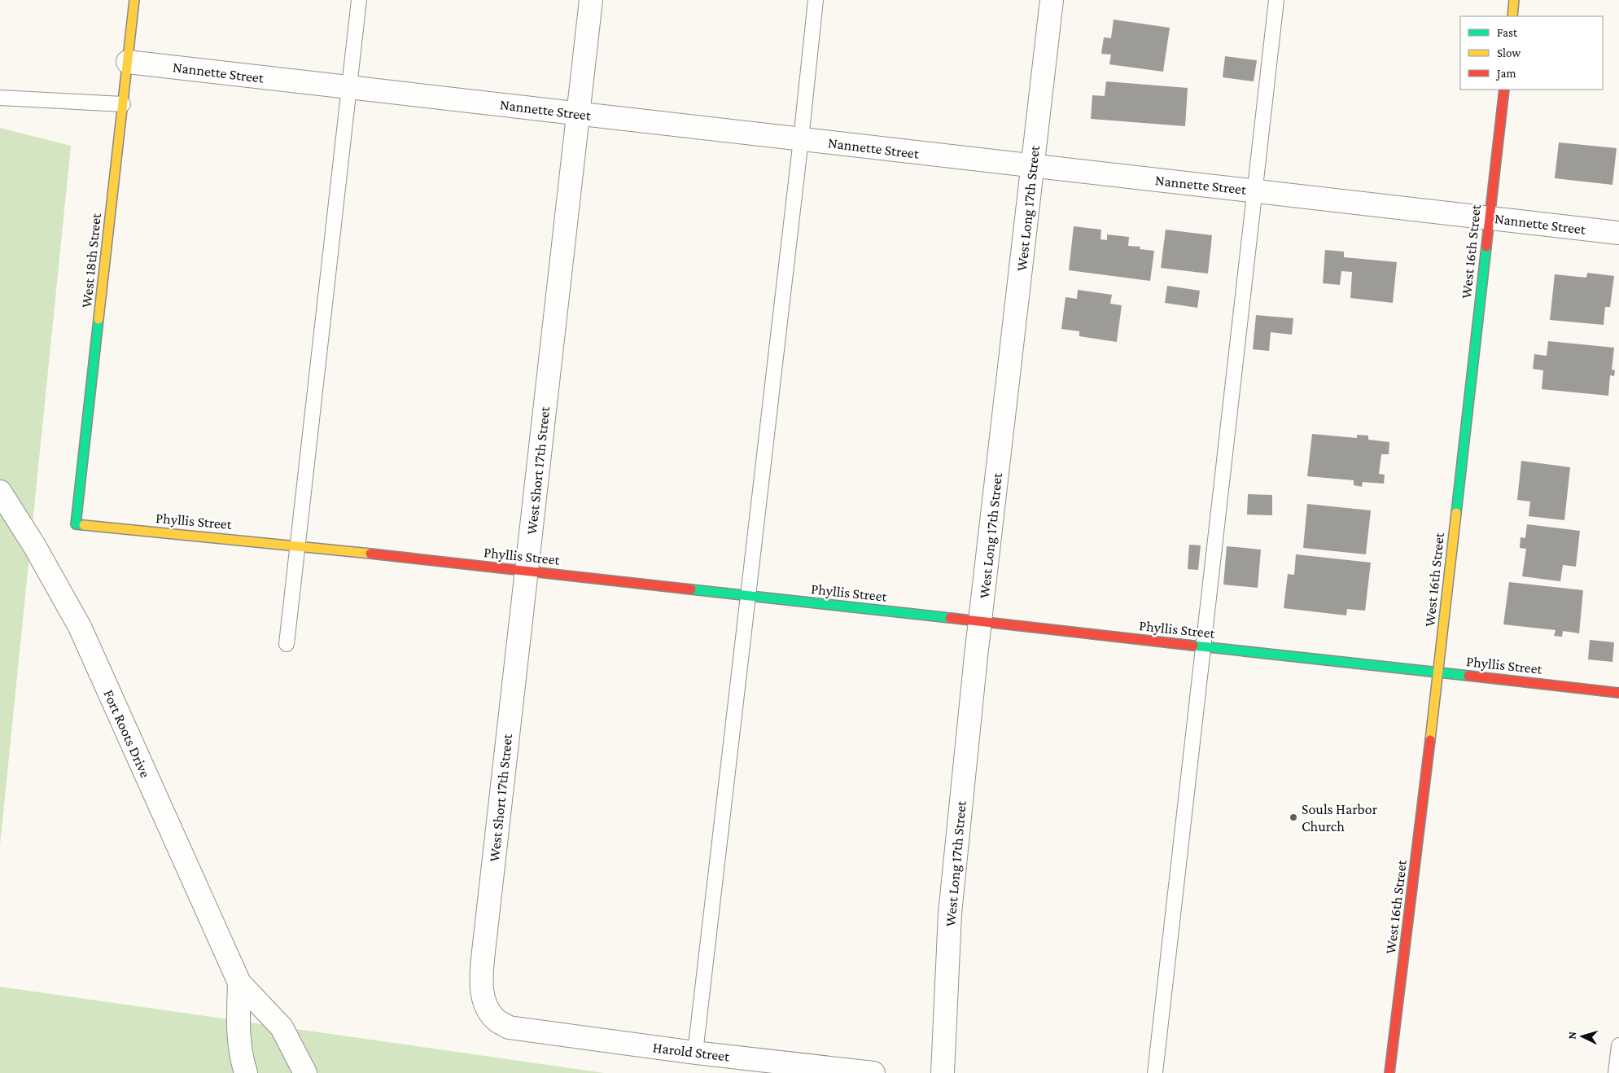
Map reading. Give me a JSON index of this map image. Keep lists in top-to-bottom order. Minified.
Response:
{"streets":{"street":["Nannette Street","West Long 17th Street","West 16th Street","West 18th Street","West Short 17th Street","Phyllis Street","Fort Roots Drive","Harold Street"]},"crossings":[["Nannette Street","West Long 17th Street"],["Nannette Street","West 16th Street"],["Nannette Street","West 18th Street"],["Nannette Street","West Short 17th Street"],["West Long 17th Street","Phyllis Street"],["West 16th Street","Phyllis Street"],["West 18th Street","Phyllis Street"],["West Short 17th Street","Phyllis Street"],["West Short 17th Street","Harold Street"]],"places":["Souls Harbor Church"],"legend":["Fast","Slow","Jam"],"north":"left"}
